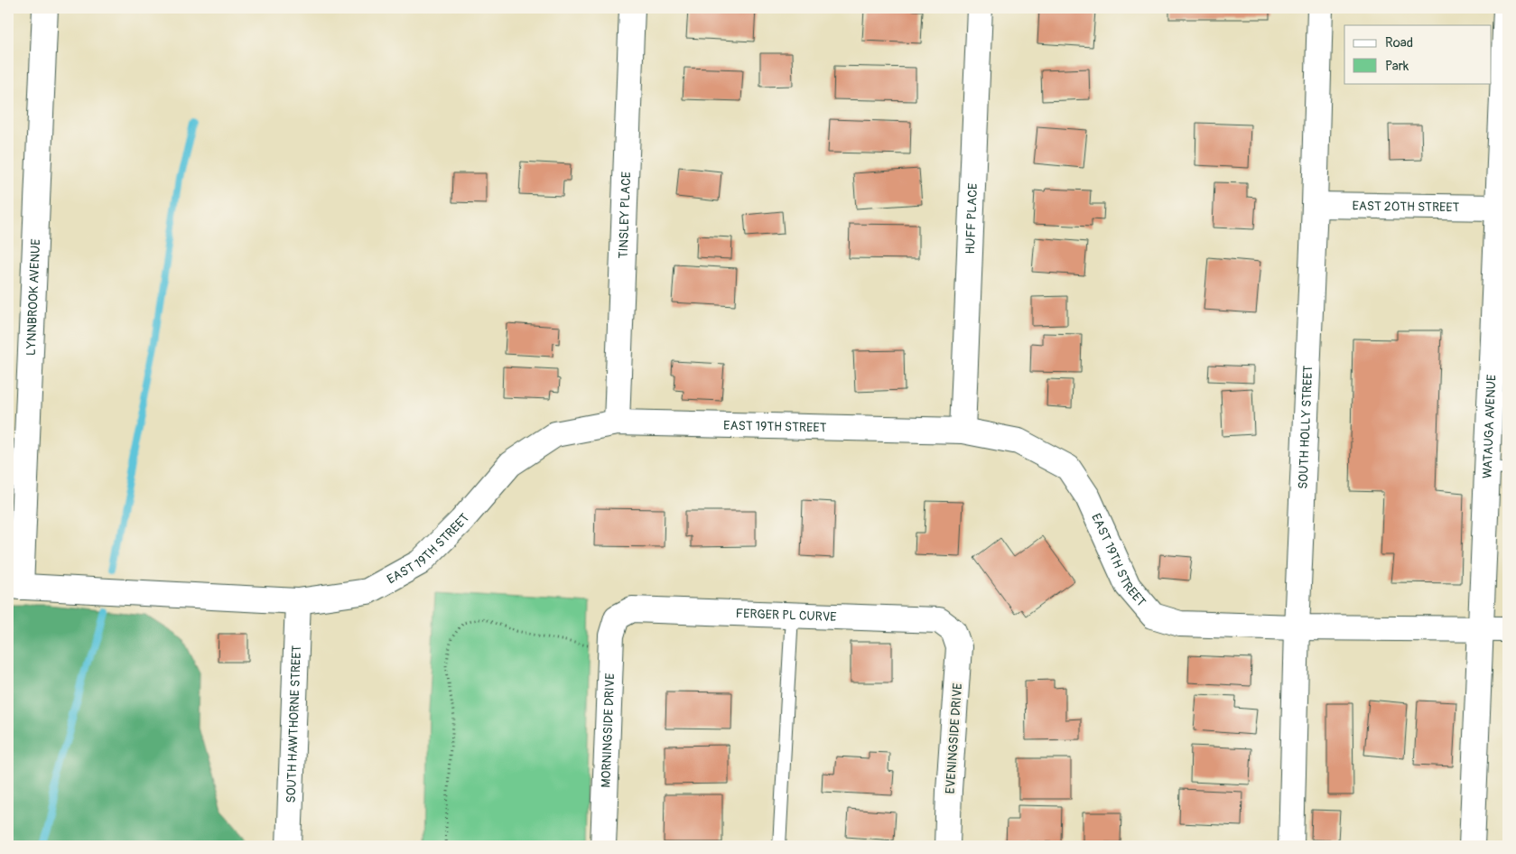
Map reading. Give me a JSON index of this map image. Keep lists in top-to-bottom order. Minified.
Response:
{"streets":{"street":["EAST 20TH STREET","TINSLEY PLACE","HUFF PLACE","LYNNBROOK AVENUE","EAST 19TH STREET","SOUTH HOLLY STREET","WATAUGA AVENUE","FERGER PL CURVE","SOUTH HAWTHORNE STREET","MORNINGSIDE DRIVE","EVENINGSIDE DRIVE"]},"crossings":[["EAST 20TH STREET","SOUTH HOLLY STREET"],["EAST 20TH STREET","WATAUGA AVENUE"],["TINSLEY PLACE","EAST 19TH STREET"],["HUFF PLACE","EAST 19TH STREET"],["LYNNBROOK AVENUE","EAST 19TH STREET"],["EAST 19TH STREET","SOUTH HOLLY STREET"],["EAST 19TH STREET","WATAUGA AVENUE"],["EAST 19TH STREET","SOUTH HAWTHORNE STREET"],["FERGER PL CURVE","MORNINGSIDE DRIVE"],["FERGER PL CURVE","EVENINGSIDE DRIVE"]],"legend":["Road","Park"]}
